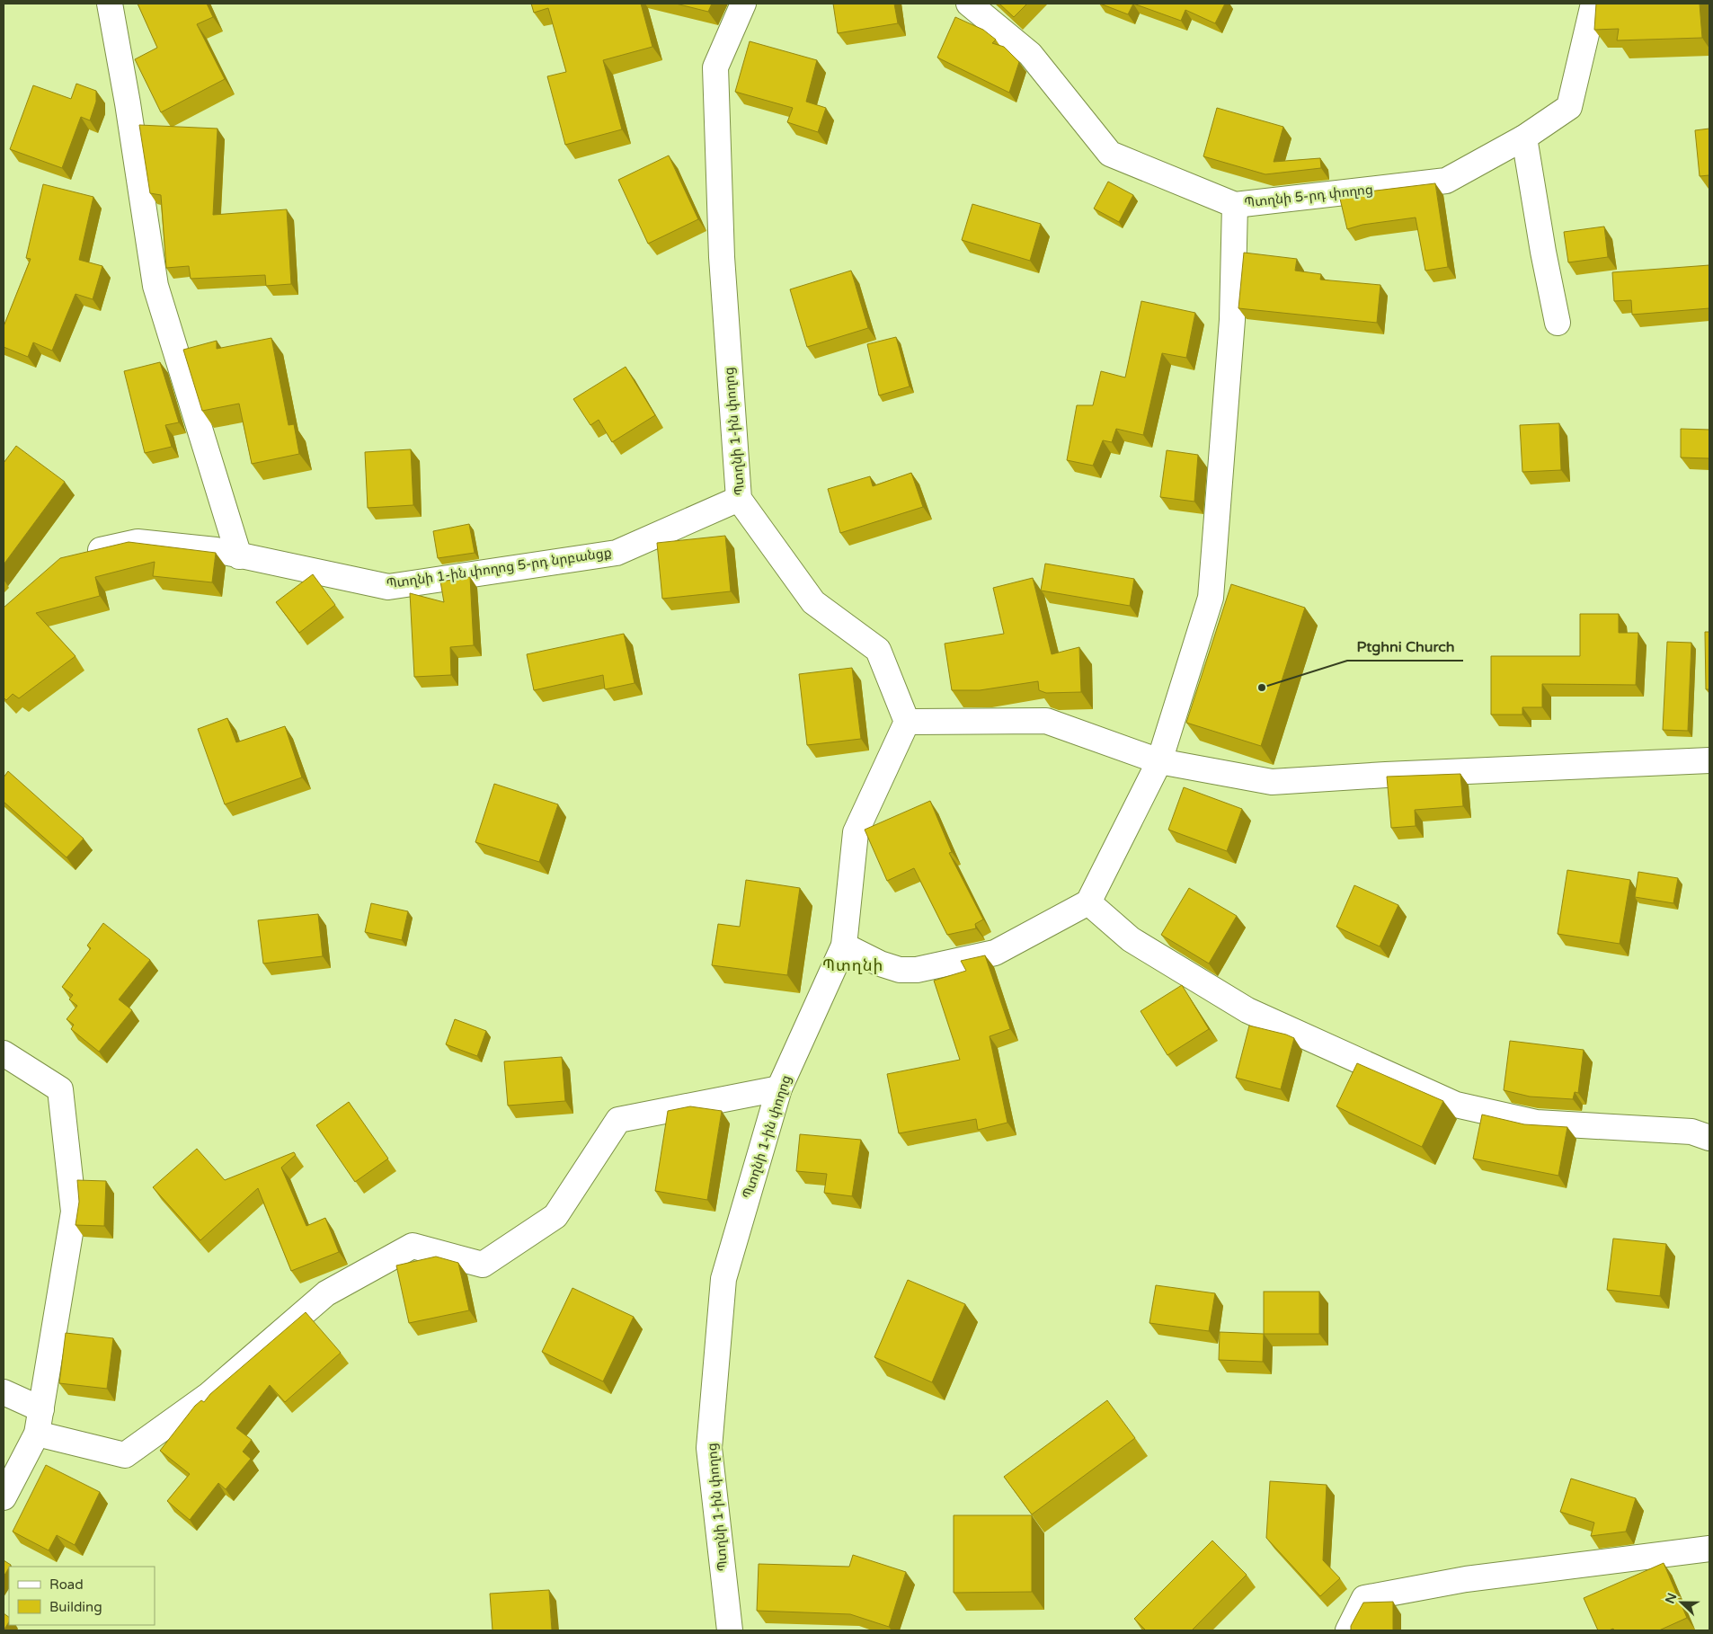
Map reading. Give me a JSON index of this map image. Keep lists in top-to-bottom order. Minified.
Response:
{"streets":{"street":["Պտղնի 5-րդ փողոց","Պտղնի 1-ին փողոց","Պտղնի 1-ին փողոց 5-րդ նրբանցք"]},"crossings":[["Պտղնի 1-ին փողոց","Պտղնի 1-ին փողոց 5-րդ նրբանցք"]],"districts":["Պտղնի"],"places":["Ptghni Church"],"legend":["Road","Building"],"north":"left"}
